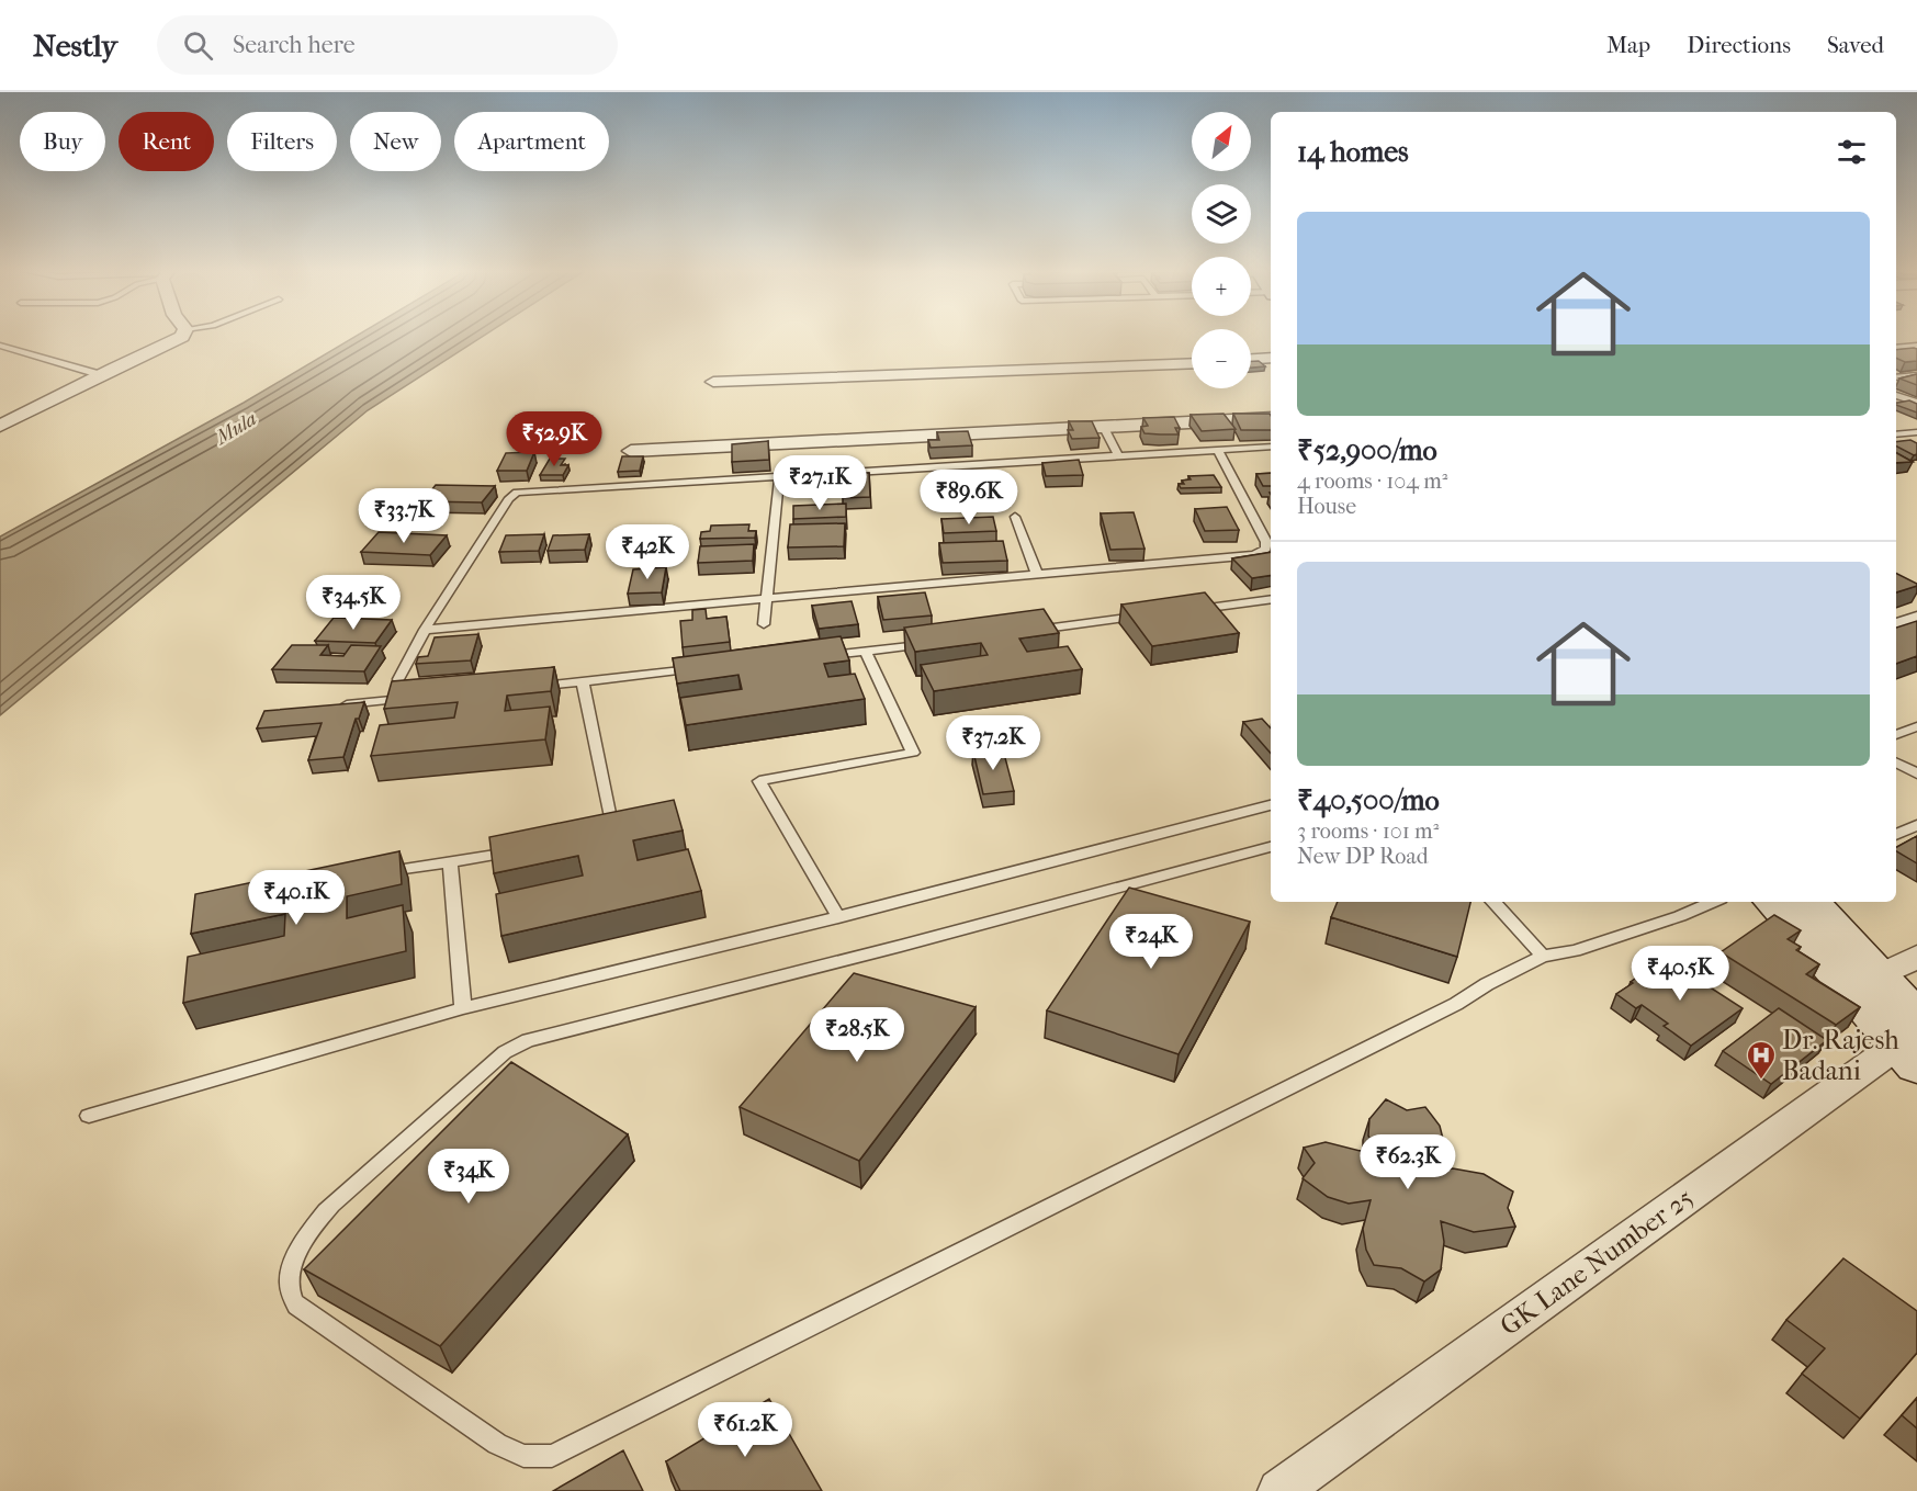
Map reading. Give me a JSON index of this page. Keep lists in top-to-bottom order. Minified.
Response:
{"streets":{"street":["GK Lane Number 25"]},"water":["Mula"],"places":{"hospital":["Dr. Rajesh Badani"]},"north":"top right","page":{"header":"Nestly","search":"Search here","nav":["Map","Directions","Saved"],"map_buttons":["+","−"],"chip":["Buy","Rent","Filters","New","Apartment"],"heading":"14 homes","list":[{"name":"₹52,900/mo","note":"4 rooms · 104 m² · House"},{"name":"₹40,500/mo","note":"3 rooms · 101 m² · New DP Road"}],"price":["₹52.9K","₹27.1K","₹89.6K","₹33.7K","₹42K","₹34.5K","₹37.2K","₹40.1K","₹24K","₹40.5K","₹28.5K","₹62.3K","₹34K","₹61.2K"]}}
